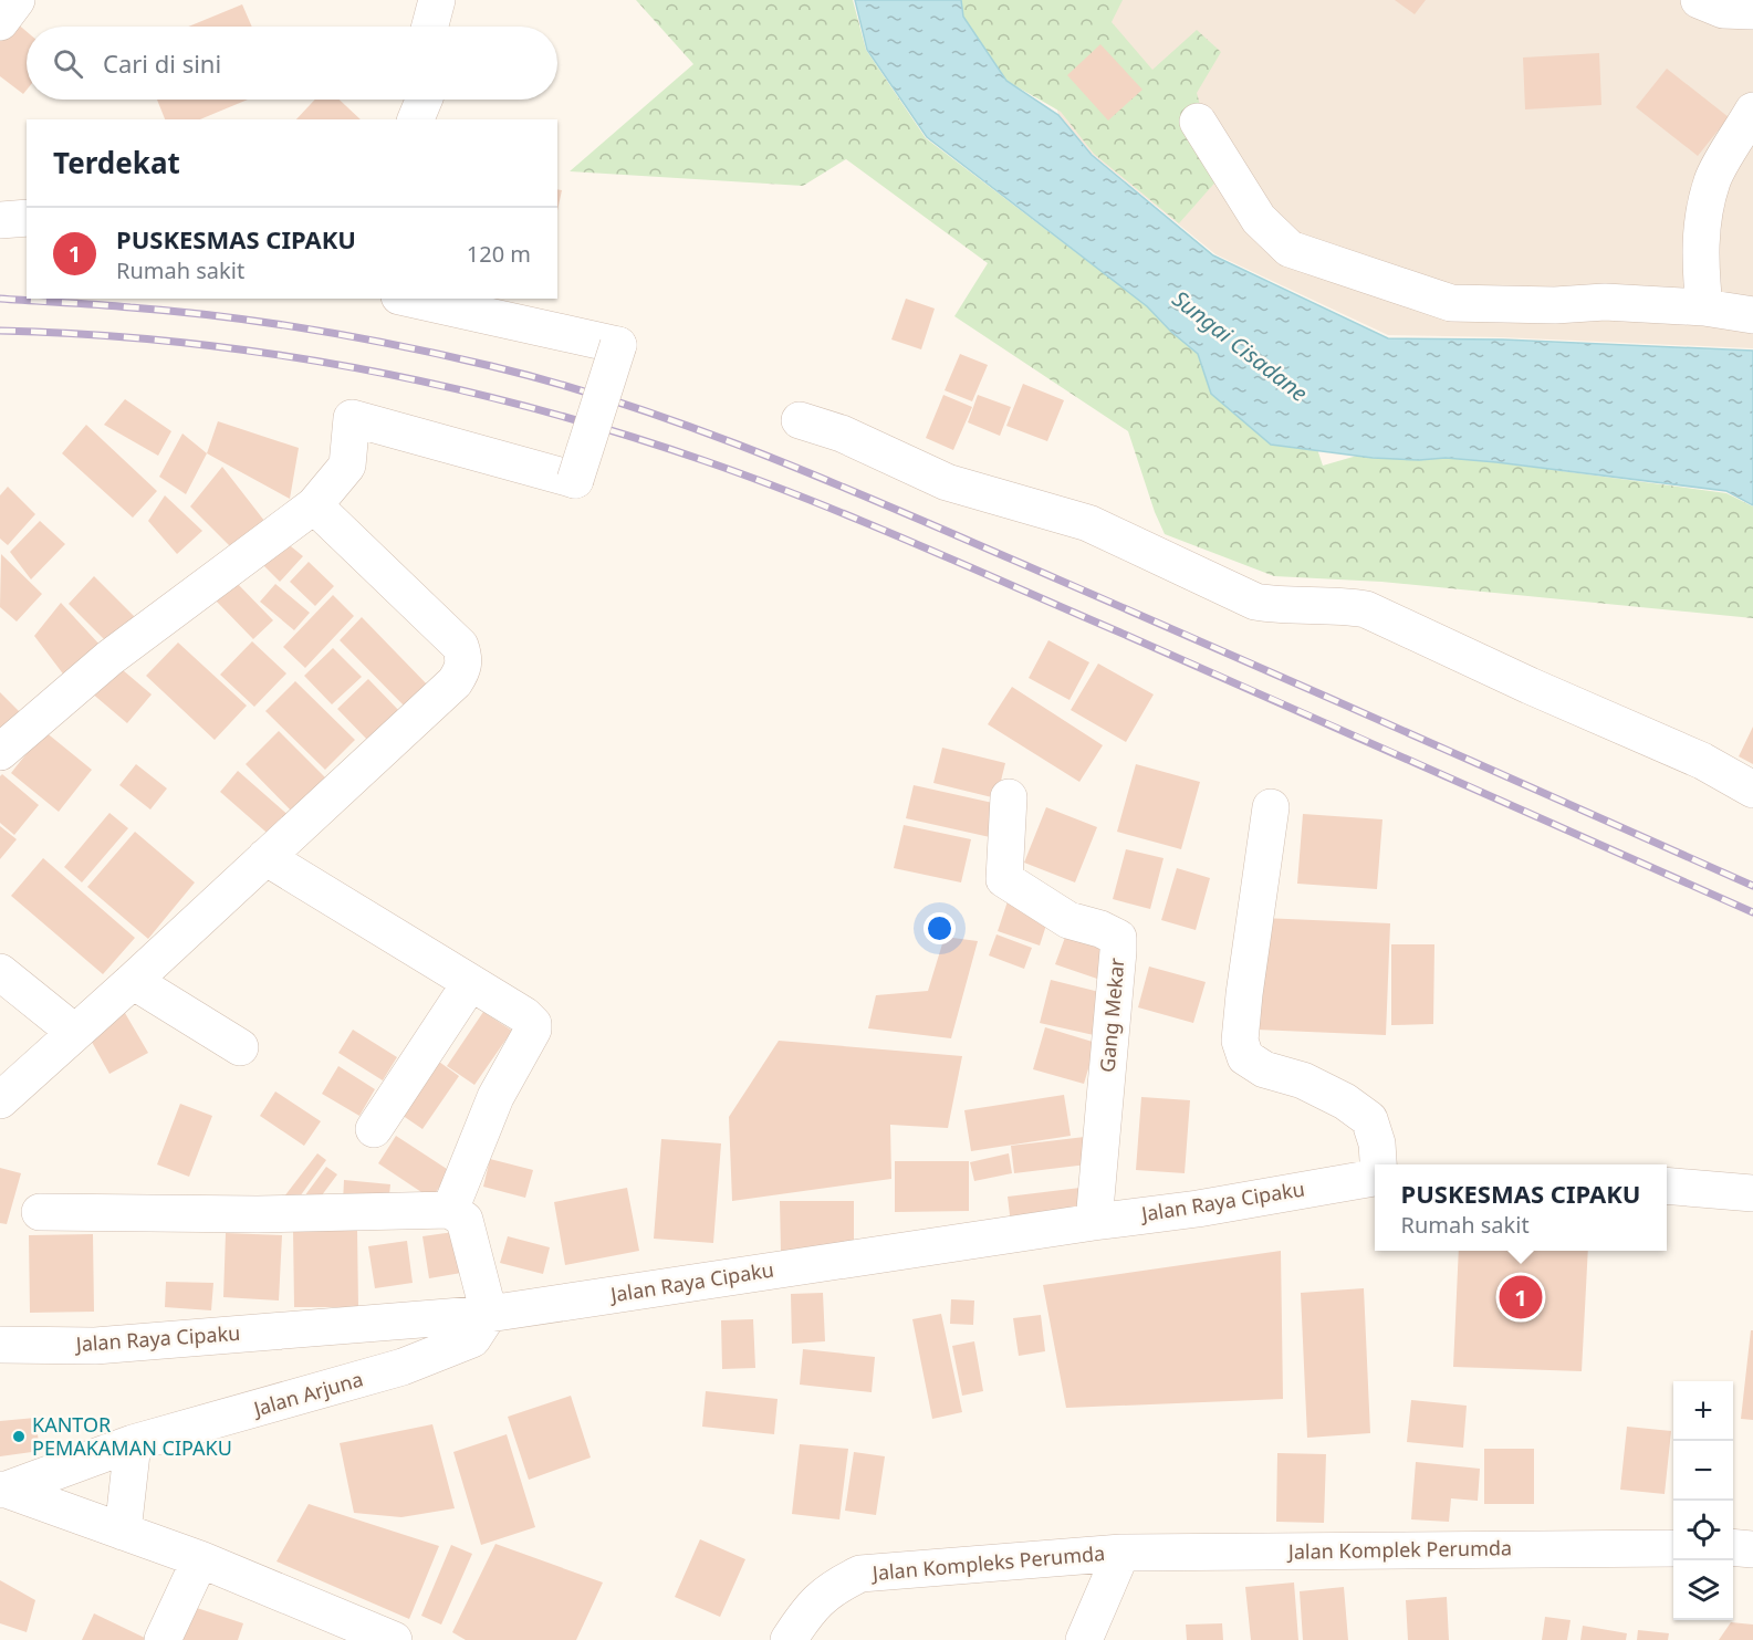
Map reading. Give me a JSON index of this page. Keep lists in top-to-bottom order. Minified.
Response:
{"streets":{"street":["Gang Mekar","Jalan Raya Cipaku","Jalan Arjuna","Jalan Komplek Perumda","Jalan Kompleks Perumda"]},"crossings":[["Gang Mekar","Jalan Raya Cipaku"],["Jalan Raya Cipaku","Jalan Arjuna"],["Jalan Komplek Perumda","Jalan Kompleks Perumda"]],"water":["Sungai Cisadane"],"places":["KANTOR PEMAKAMAN CIPAKU"],"page":{"search":"Cari di sini","heading":"Terdekat","list":[{"mark":"1","name":"PUSKESMAS CIPAKU","note":"Rumah sakit","value":"120 m"}],"popup":["PUSKESMAS CIPAKU","Rumah sakit"],"pins":"1","map_buttons":["+","−"]}}
